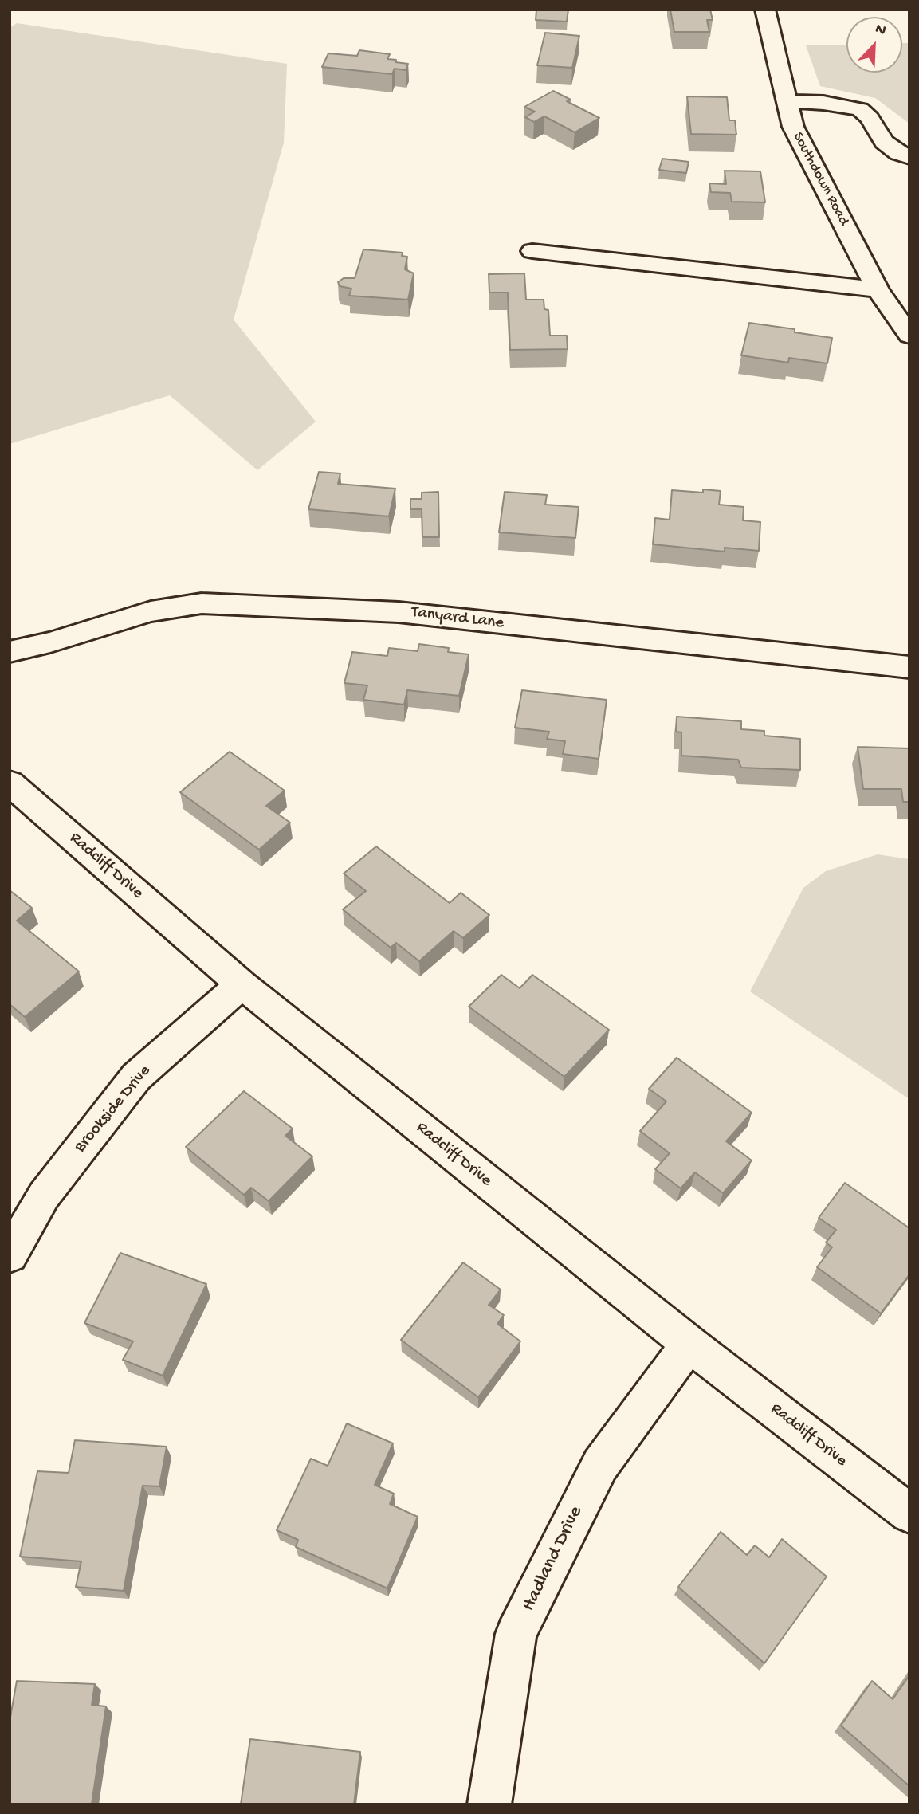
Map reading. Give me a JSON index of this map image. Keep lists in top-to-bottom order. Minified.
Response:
{"streets":{"street":["Southdown Road","Tanyard Lane","Radcliff Drive","Brookside Drive","Hadland Drive"]},"crossings":[["Radcliff Drive","Brookside Drive"],["Radcliff Drive","Hadland Drive"]],"north":"top right"}
